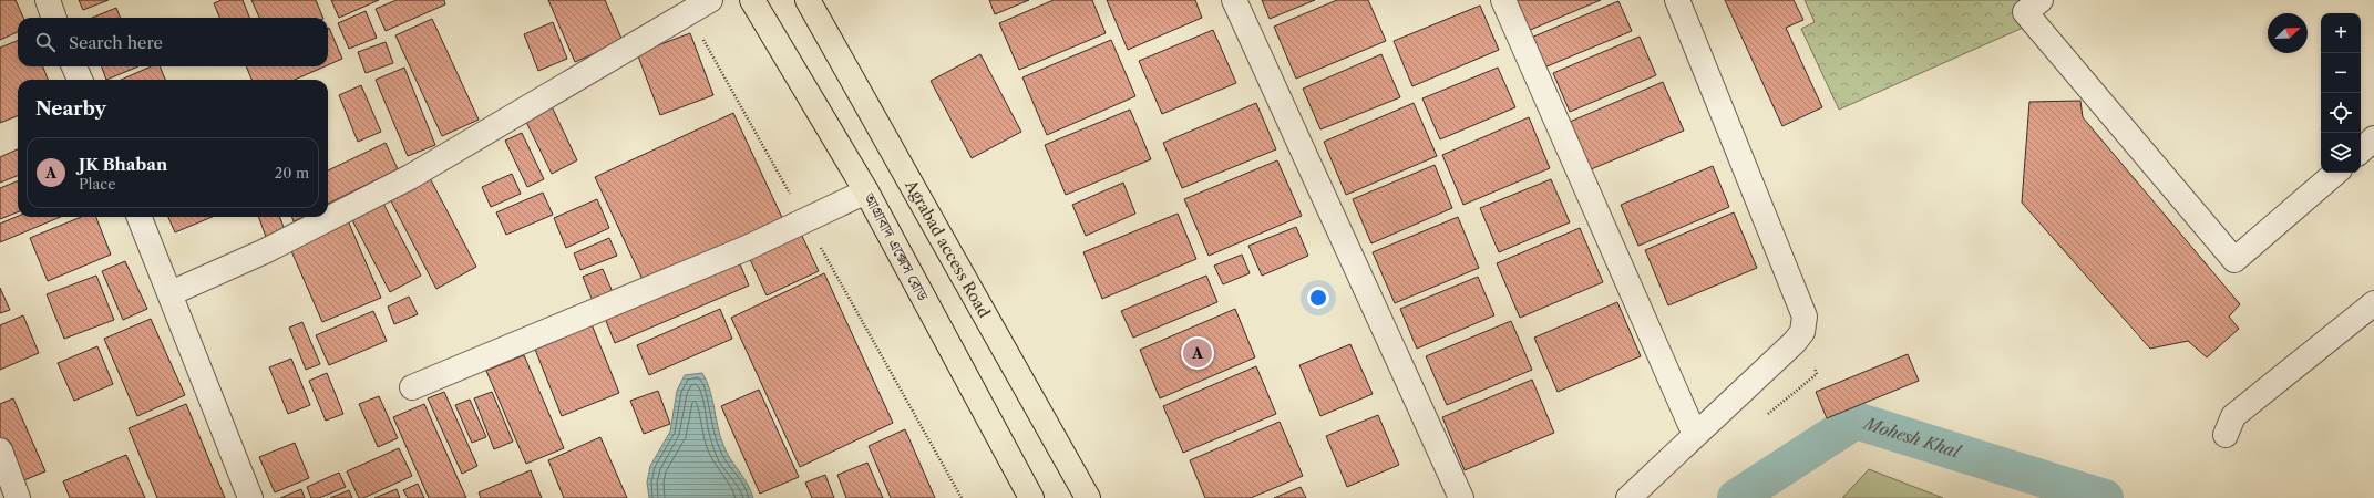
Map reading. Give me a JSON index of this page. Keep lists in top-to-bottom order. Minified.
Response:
{"streets":{"main road":["আগ্রাবাদ এক্সেস রোড","Agrabad access Road"]},"water":["Mohesh Khal"],"north":"top right","page":{"map_buttons":["+","−"],"search":"Search here","heading":"Nearby","list":[{"mark":"A","name":"JK Bhaban","note":"Place","value":"20 m"}],"pins":"A"}}
